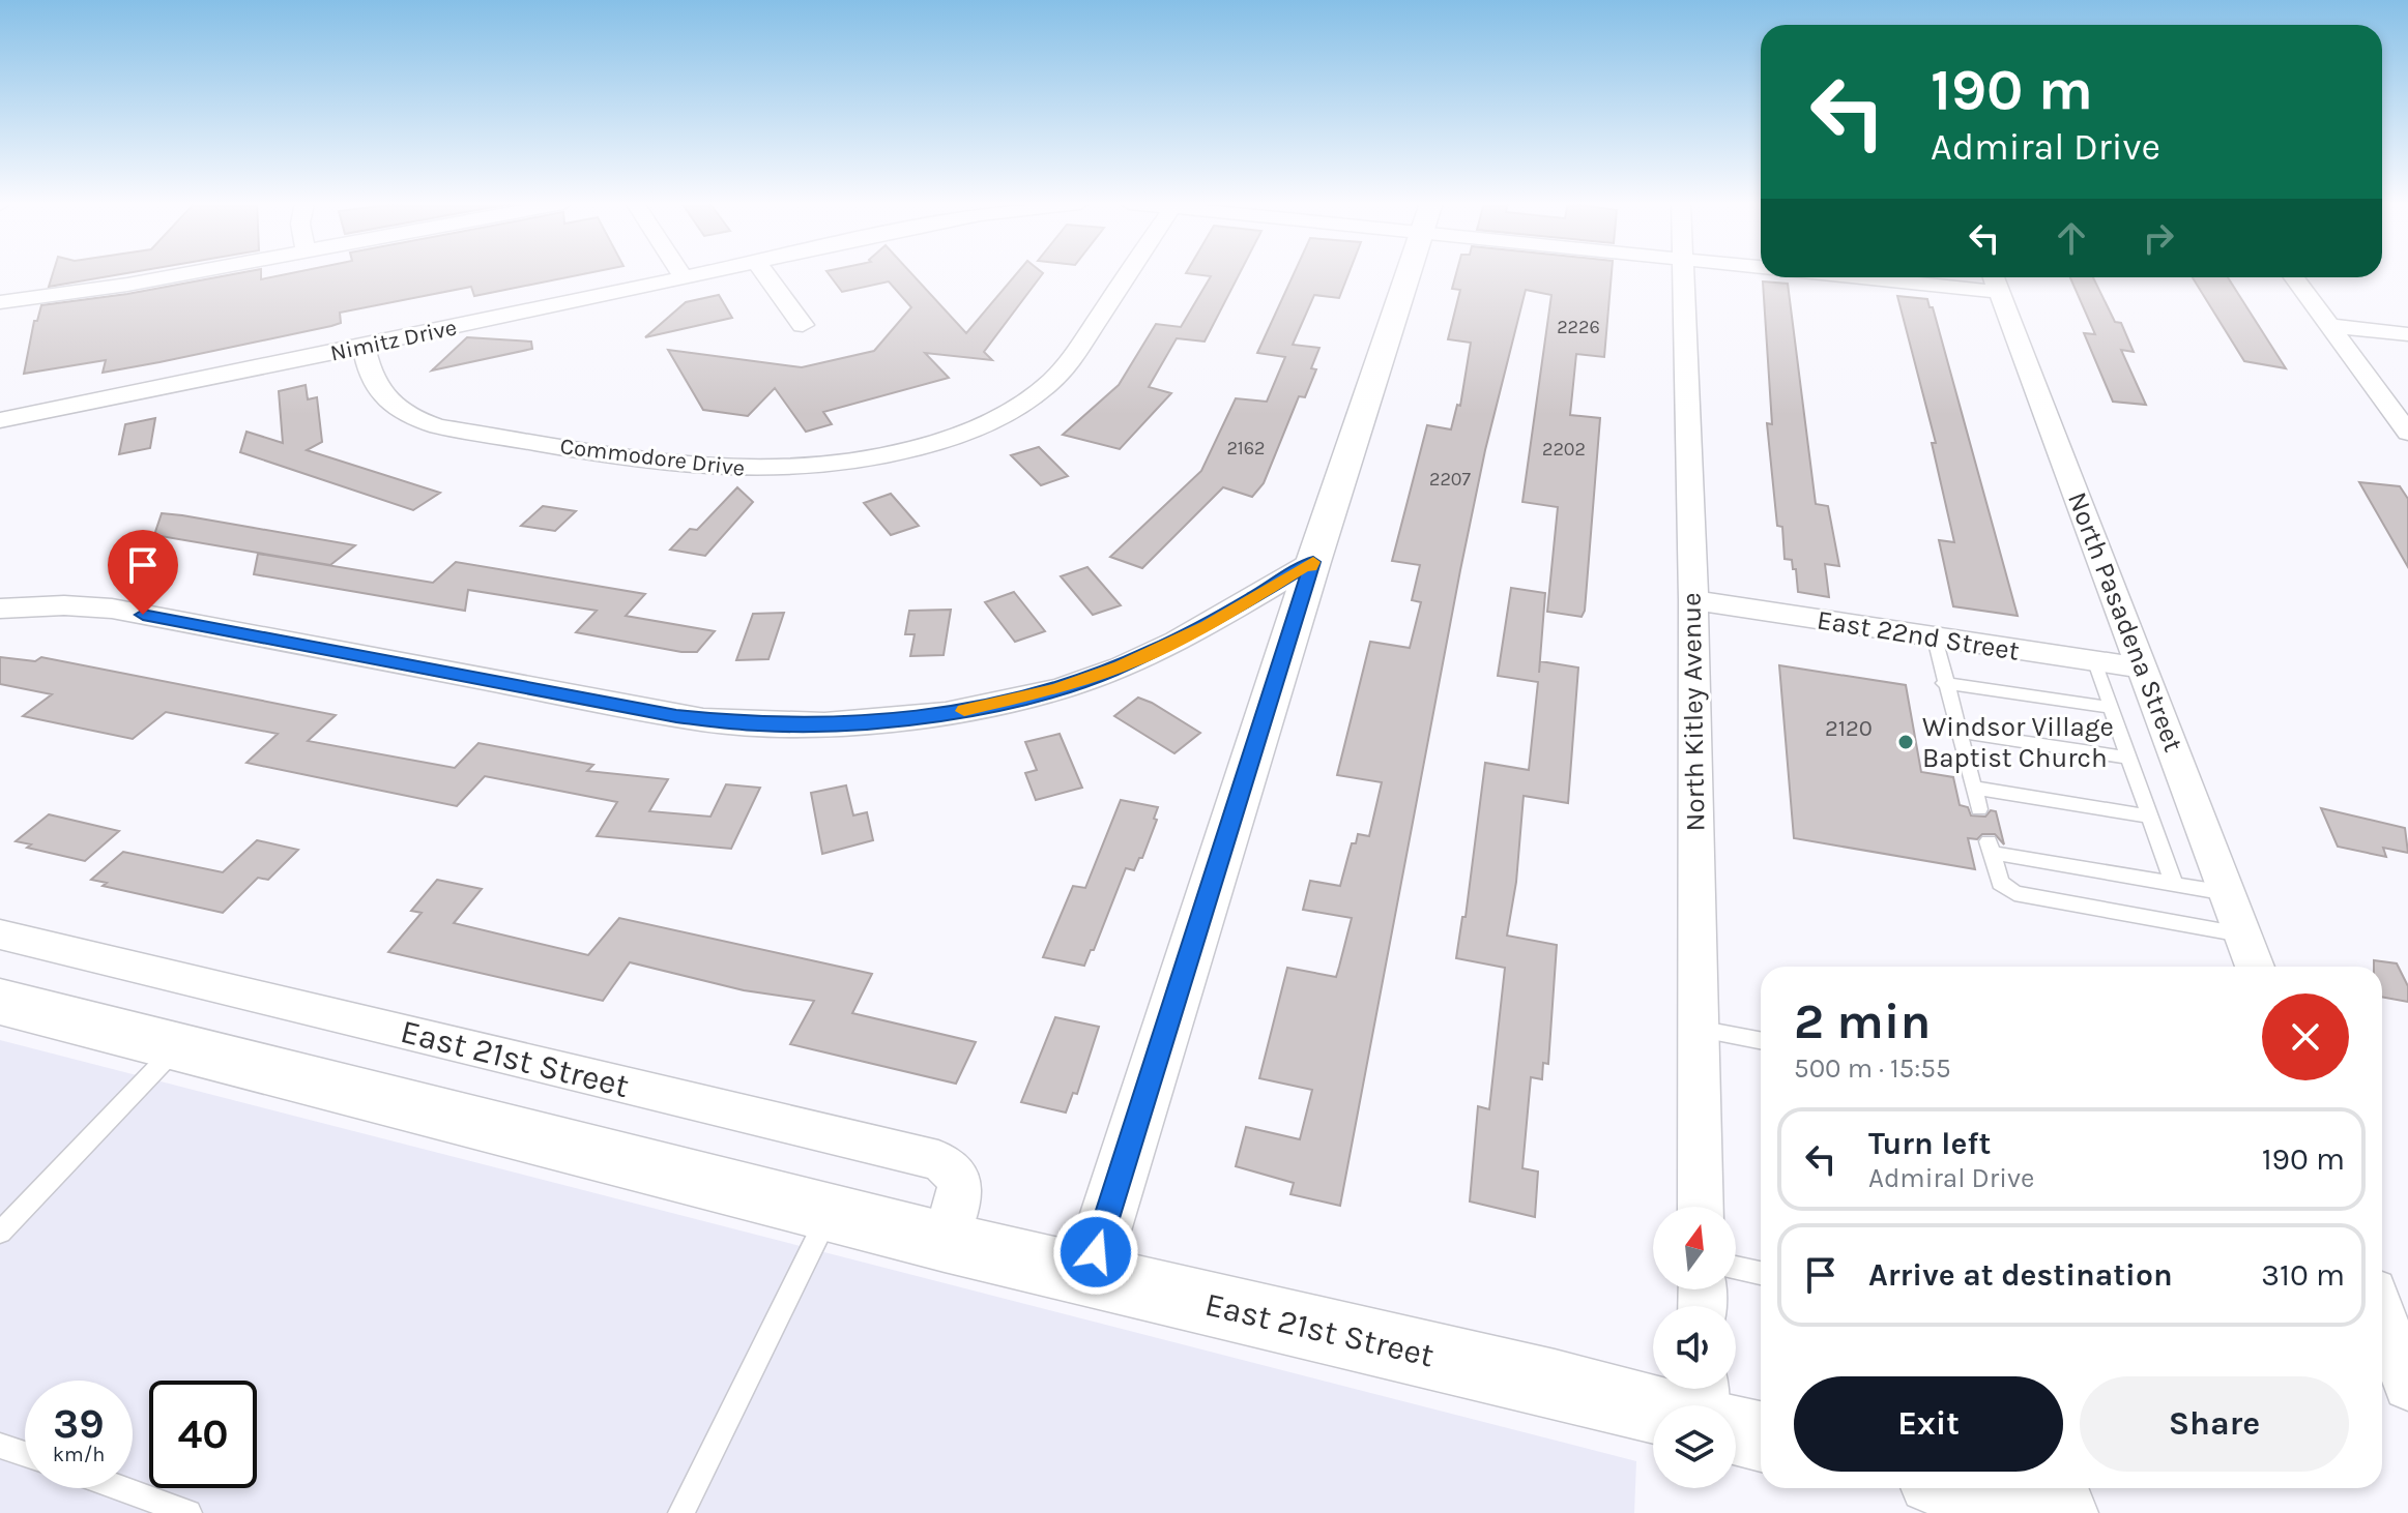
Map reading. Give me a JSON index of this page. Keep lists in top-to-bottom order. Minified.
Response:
{"streets":{"main road":["East 21st Street"],"street":["Nimitz Drive","Commodore Drive","North Pasadena Street","East 22nd Street","North Kitley Avenue"]},"crossings":[["Nimitz Drive","Commodore Drive"],["North Pasadena Street","East 22nd Street"],["East 22nd Street","North Kitley Avenue"]],"places":["Windsor Village Baptist Church"],"house_numbers":["2226","2162","2202","2207","2120"],"north":"top","page":{"turn":["190 m","Admiral Drive"],"heading":["2 min","500 m · 15:55"],"list":[{"name":"Turn left","note":"Admiral Drive","value":"190 m"},{"name":"Arrive at destination","value":"310 m"}],"buttons":["Exit","Share"],"speed":"39 km/h","limit":"40"}}
